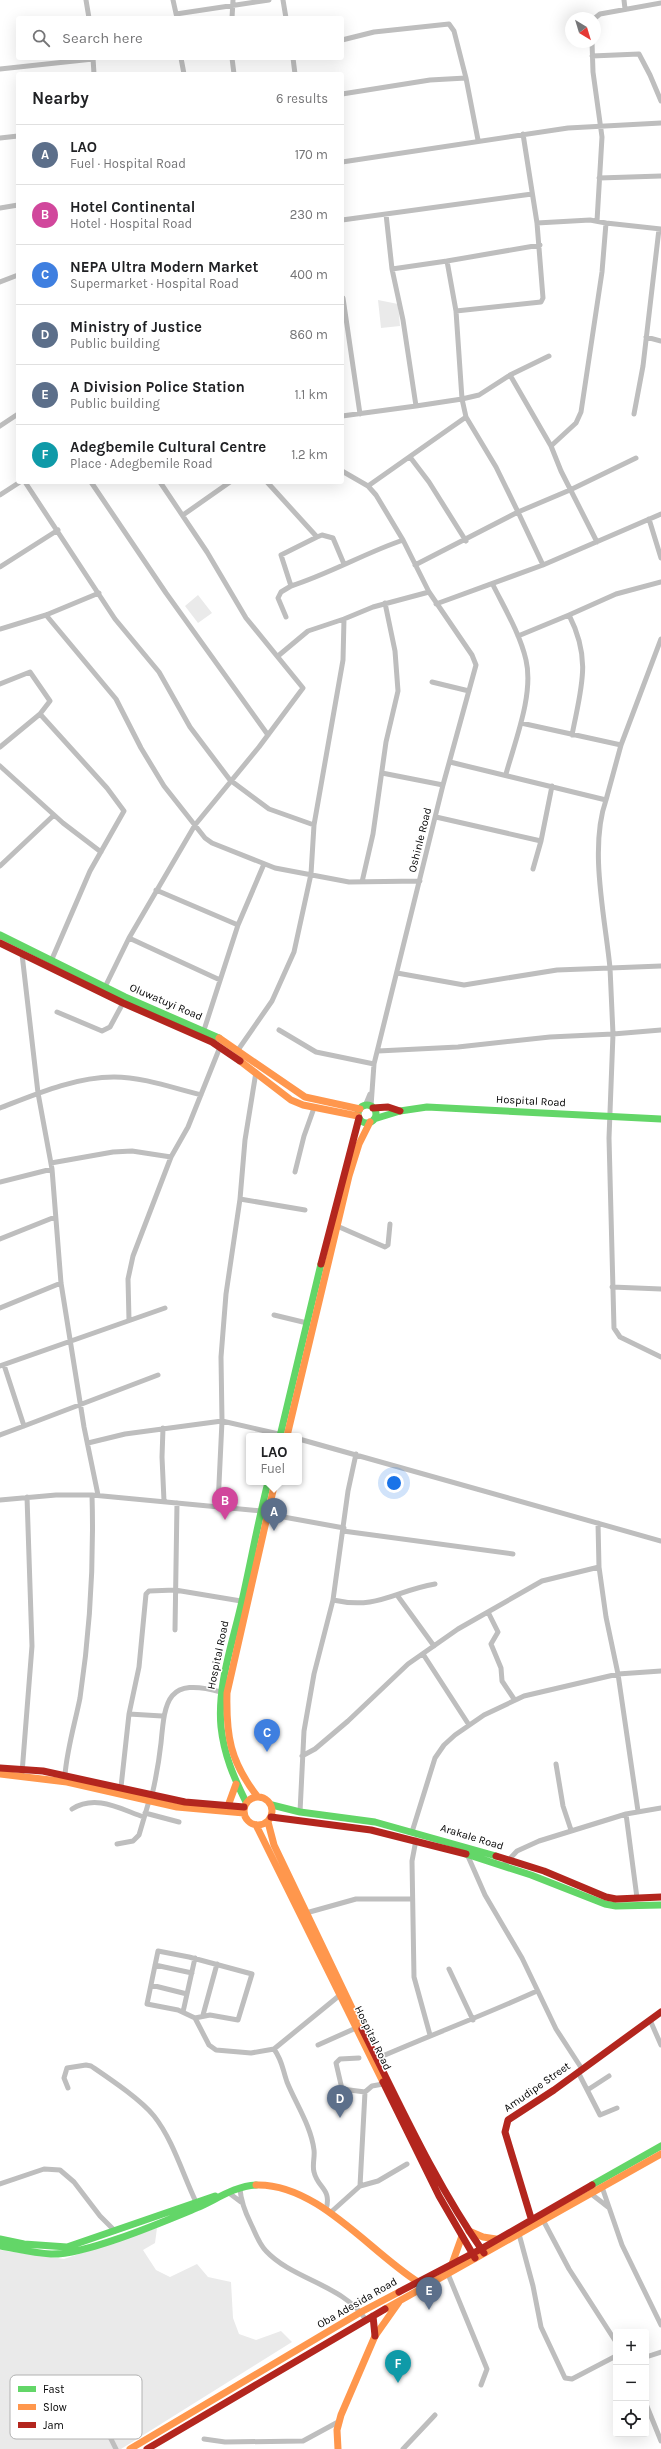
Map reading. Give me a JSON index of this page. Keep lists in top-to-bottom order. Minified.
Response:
{"streets":{"street":["Oshinle Road","Oluwatuyi Road","Hospital Road","Arakale Road","Amudipe Street","Oba Adesida Road"]},"crossings":[["Hospital Road","Arakale Road"],["Hospital Road","Oba Adesida Road"],["Amudipe Street","Oba Adesida Road"]],"legend":["Fast","Slow","Jam"],"north":"bottom right","page":{"search":"Search here","heading":["Nearby","6 results"],"list":[{"mark":"A","name":"LAO","note":"Fuel · Hospital Road","value":"170 m"},{"mark":"B","name":"Hotel Continental","note":"Hotel · Hospital Road","value":"230 m"},{"mark":"C","name":"NEPA Ultra Modern Market","note":"Supermarket · Hospital Road","value":"400 m"},{"mark":"D","name":"Ministry of Justice","note":"Public building","value":"860 m"},{"mark":"E","name":"A Division Police Station","note":"Public building","value":"1.1 km"},{"mark":"F","name":"Adegbemile Cultural Centre","note":"Place · Adegbemile Road","value":"1.2 km"}],"popup":["LAO","Fuel"],"pins":["B","A","C","D","E","F"],"map_buttons":["+","−"]}}
